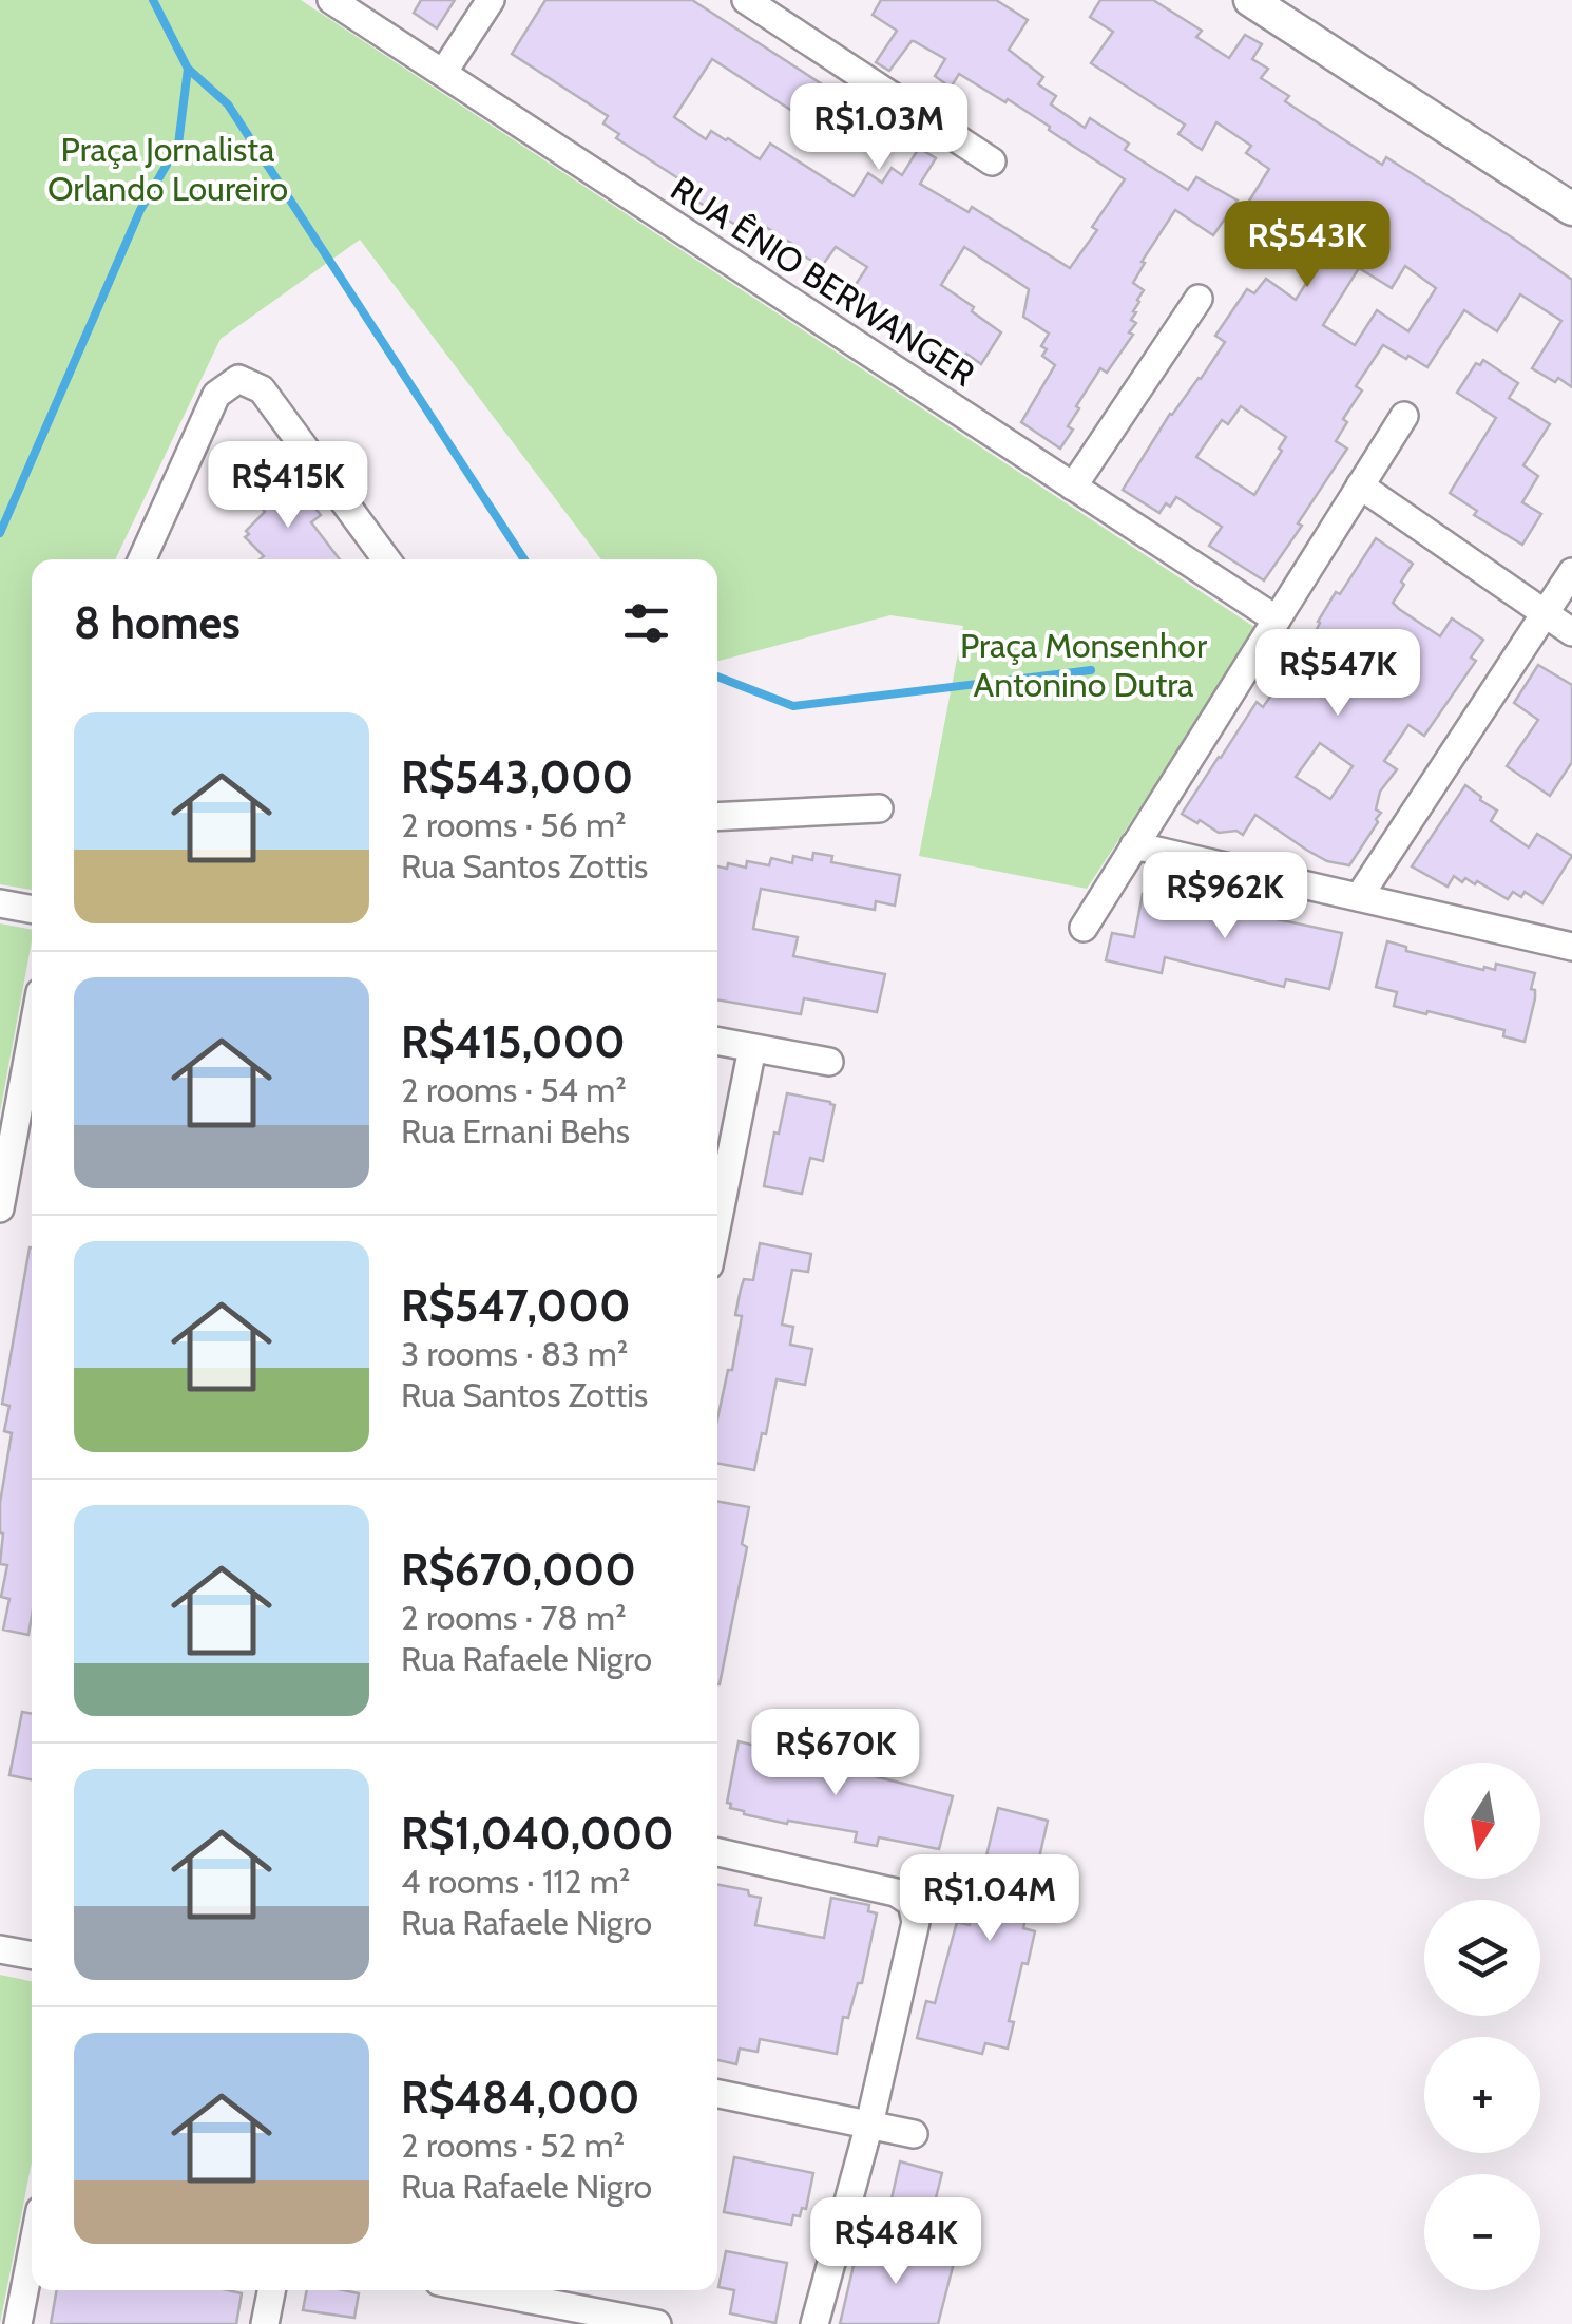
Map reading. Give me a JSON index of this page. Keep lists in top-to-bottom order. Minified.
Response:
{"streets":{"street":["RUA ÊNIO BERWANGER"]},"parks":["Praça Jornalista Orlando Loureiro","Praça Monsenhor Antonino Dutra"],"north":"bottom","page":{"price":["R$1.03M","R$543K","R$415K","R$547K","R$962K","R$670K","R$1.04M","R$484K"],"heading":"8 homes","list":[{"name":"R$543,000","note":"2 rooms · 56 m² · Rua Santos Zottis"},{"name":"R$415,000","note":"2 rooms · 54 m² · Rua Ernani Behs"},{"name":"R$547,000","note":"3 rooms · 83 m² · Rua Santos Zottis"},{"name":"R$670,000","note":"2 rooms · 78 m² · Rua Rafaele Nigro"},{"name":"R$1,040,000","note":"4 rooms · 112 m² · Rua Rafaele Nigro"},{"name":"R$484,000","note":"2 rooms · 52 m² · Rua Rafaele Nigro"}],"map_buttons":["+","−"]}}
